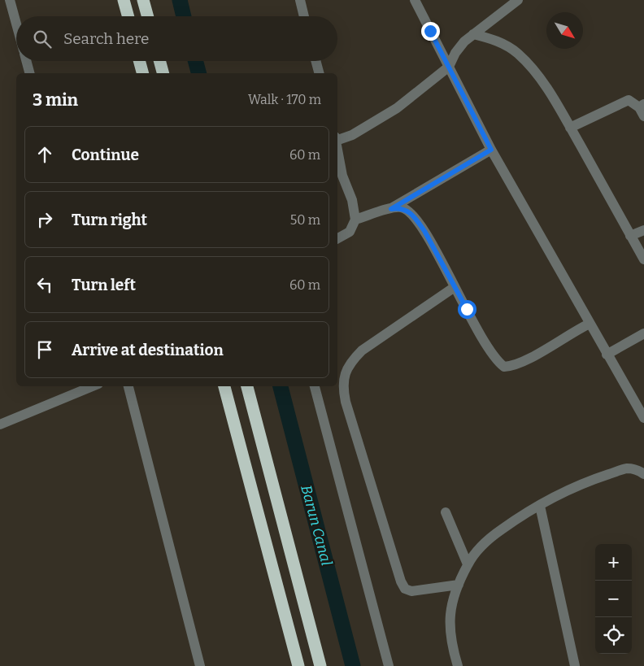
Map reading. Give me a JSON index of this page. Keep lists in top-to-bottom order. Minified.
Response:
{"water":["Barun Canal"],"north":"bottom right","page":{"search":"Search here","heading":["3 min","Walk · 170 m"],"list":[["Continue","60 m"],["Turn right","50 m"],["Turn left","60 m"],"Arrive at destination"],"map_buttons":["+","−"]}}
